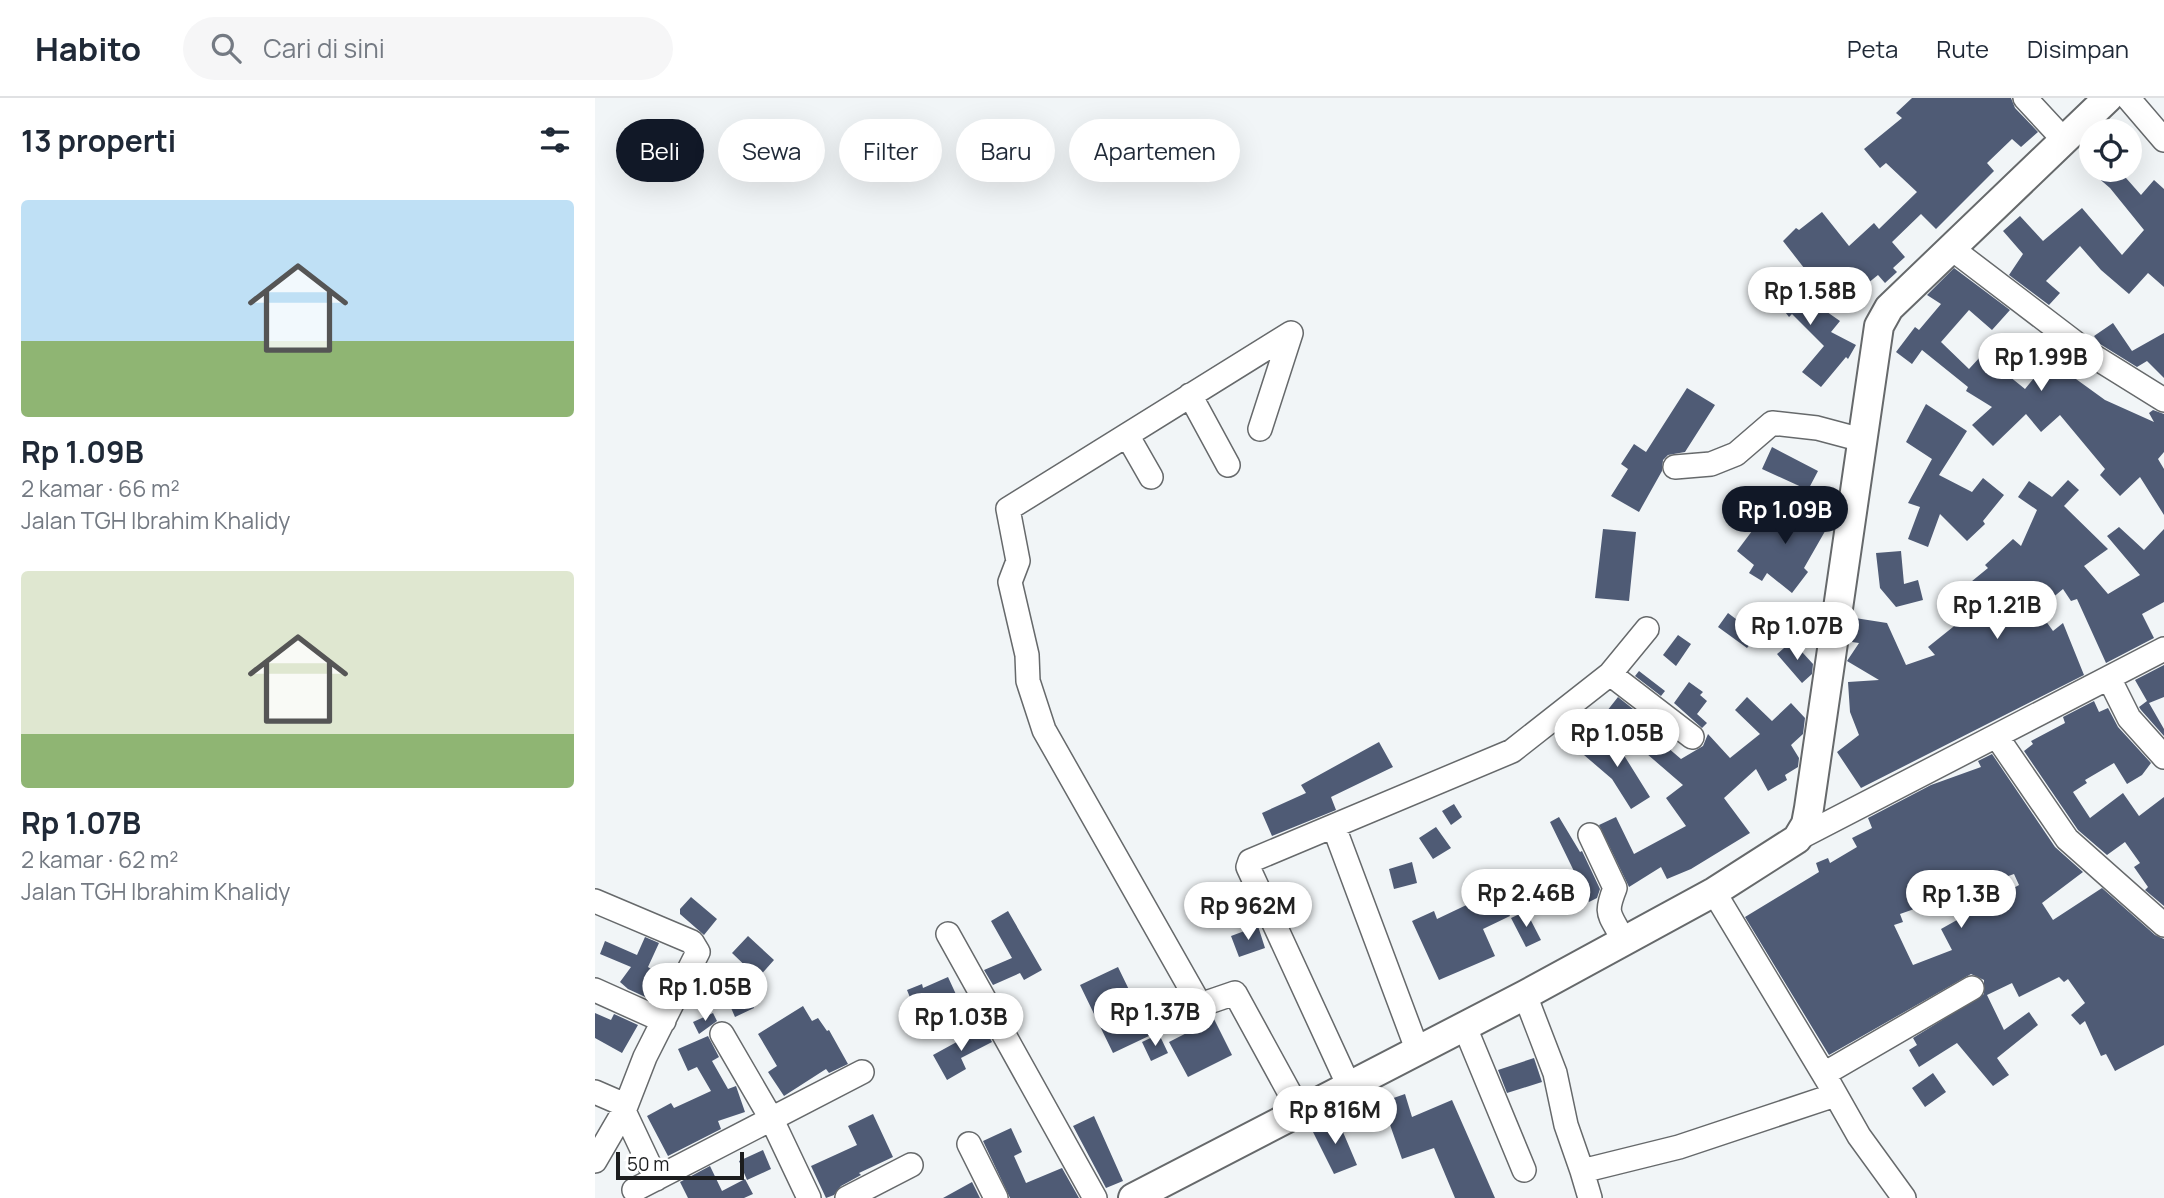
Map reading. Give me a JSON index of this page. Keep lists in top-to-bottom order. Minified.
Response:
{"scale_bar":"50 m","page":{"header":"Habito","search":"Cari di sini","nav":["Peta","Rute","Disimpan"],"heading":"13 properti","chip":["Beli","Sewa","Filter","Baru","Apartemen"],"list":[{"name":"Rp 1.09B","note":"2 kamar · 66 m² · Jalan TGH Ibrahim Khalidy"},{"name":"Rp 1.07B","note":"2 kamar · 62 m² · Jalan TGH Ibrahim Khalidy"}],"price":["Rp 1.58B","Rp 1.99B","Rp 1.09B","Rp 1.21B","Rp 1.07B","Rp 1.05B","Rp 2.46B","Rp 1.3B","Rp 962M","Rp 1.05B","Rp 1.37B","Rp 1.03B","Rp 816M"],"scale":"50 m"}}
